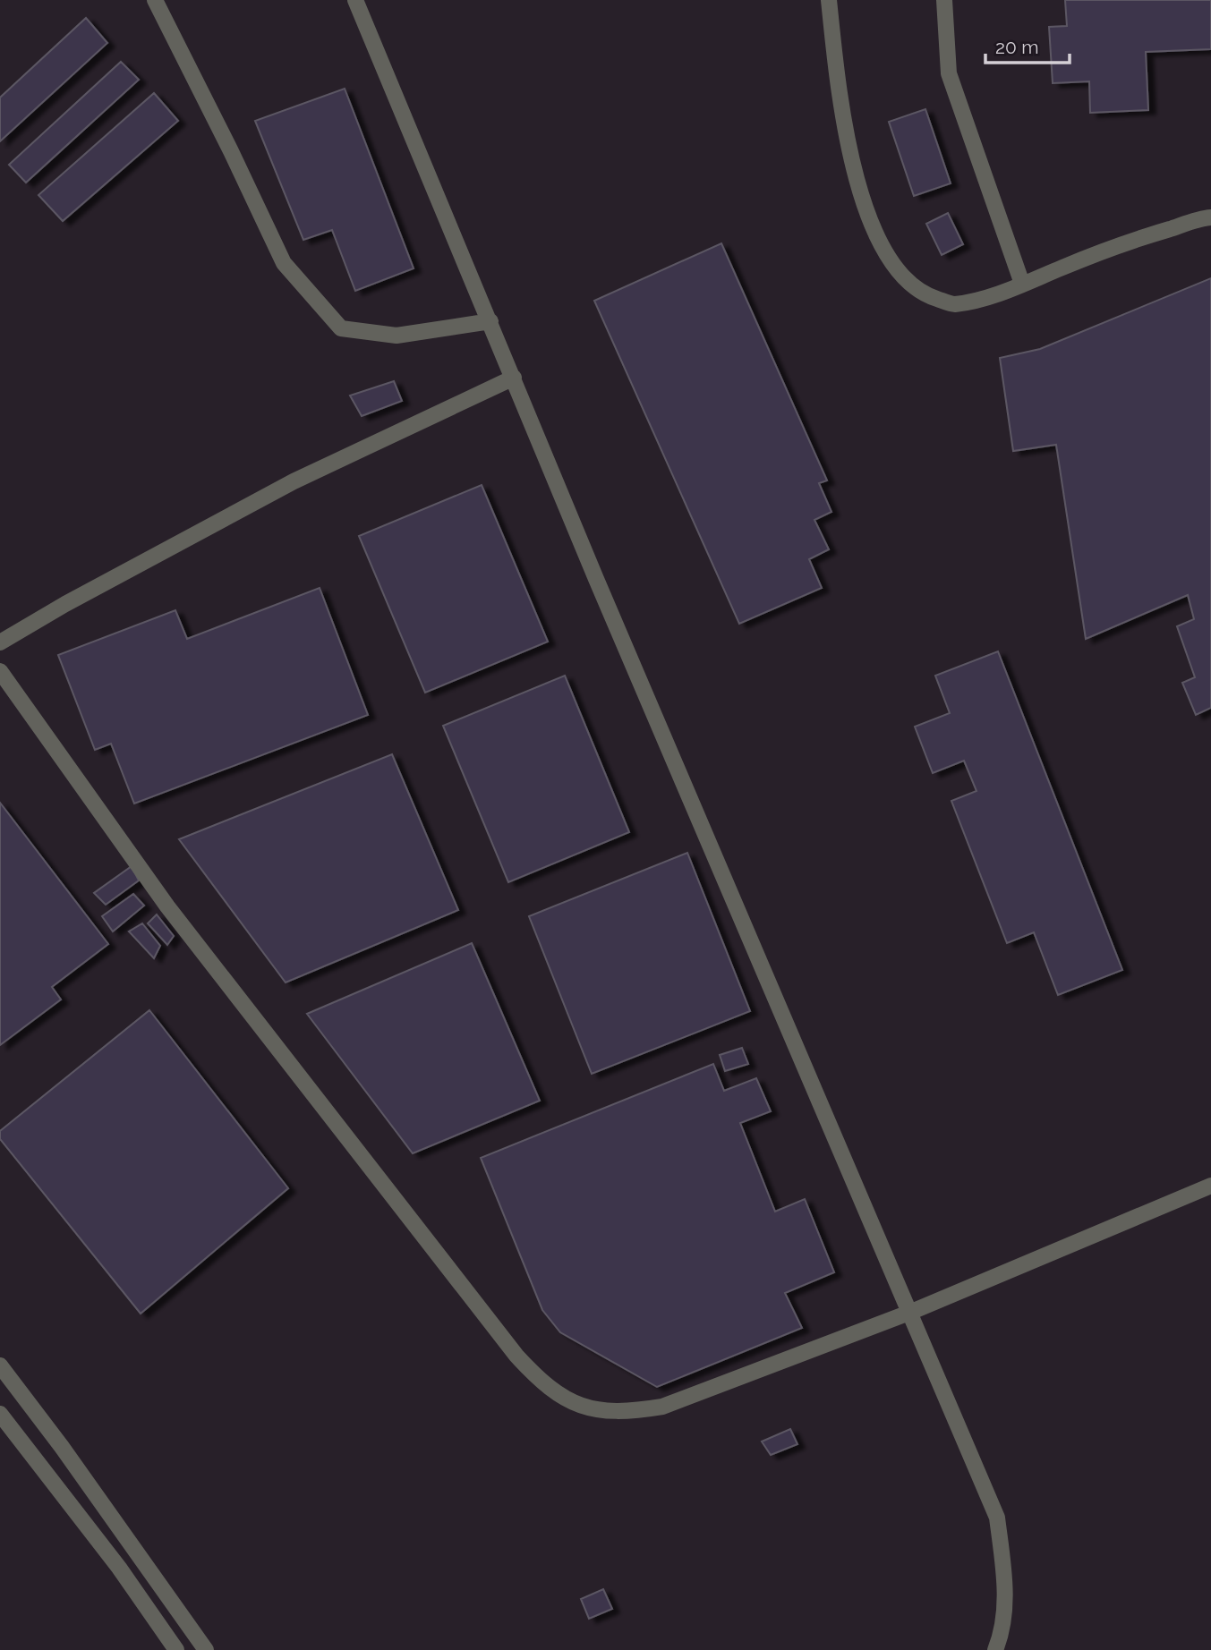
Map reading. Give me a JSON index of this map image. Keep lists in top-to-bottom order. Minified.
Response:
{"scale_bar":"20 m"}
